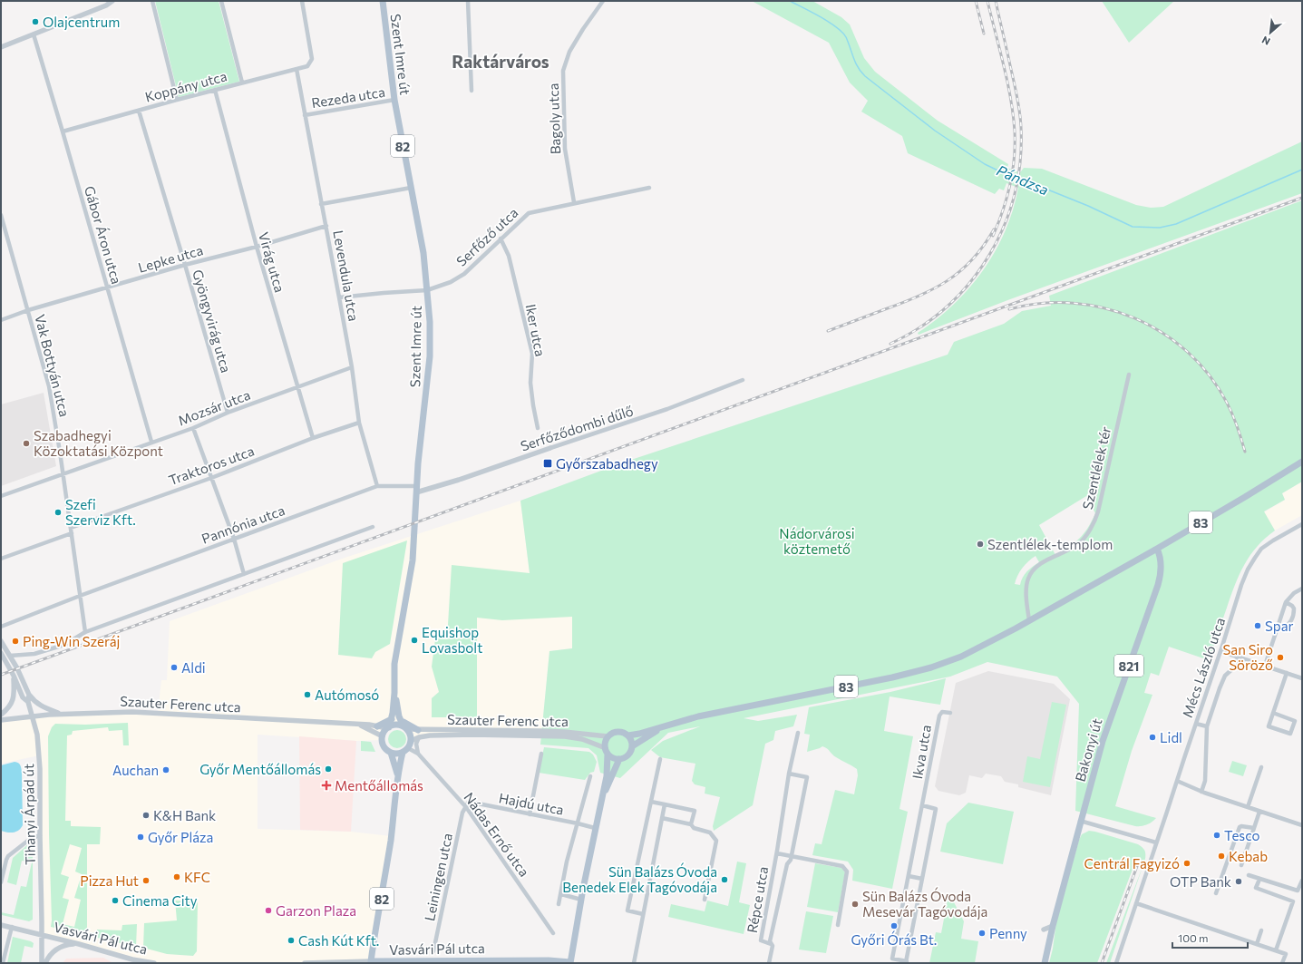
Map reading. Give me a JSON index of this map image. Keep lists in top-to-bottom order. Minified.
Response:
{"streets":{"main road":["Szent Imre út","82","83","821","Bakonyi út","Vasvári Pál utca"],"street":["Koppány utca","Rezeda utca","Bagoly utca","Gábor Áron utca","Serfőző utca","Lepke utca","Virág utca","Levendula utca","Gyöngyvirág utca","Iker utca","Vak Bottyán utca","Mozsár utca","Serfőződombi dűlő","Traktoros utca","Szentlélek tér","Pannónia utca","Mécs László utca","Szauter Ferenc utca","Ikva utca","Hajdú utca","Tihanyi Árpád út","Nádas Ernő utca","Leiningen utca","Répce utca"]},"crossings":[["Szent Imre út","Rezeda utca"],["Szent Imre út","82"],["Szent Imre út","Serfőző utca"],["Szent Imre út","Serfőződombi dűlő"],["Szent Imre út","Pannónia utca"],["Szent Imre út","Szauter Ferenc utca"],["Szent Imre út","Nádas Ernő utca"],["Koppány utca","Gábor Áron utca"],["Koppány utca","Virág utca"],["Koppány utca","Levendula utca"],["Koppány utca","Gyöngyvirág utca"],["Rezeda utca","Levendula utca"],["Bagoly utca","Serfőző utca"],["82","Szauter Ferenc utca"],["82","Nádas Ernő utca"],["82","Vasvári Pál utca"],["Gábor Áron utca","Lepke utca"],["Gábor Áron utca","Mozsár utca"],["Serfőző utca","Levendula utca"],["Serfőző utca","Iker utca"],["Lepke utca","Virág utca"],["Lepke utca","Levendula utca"],["Lepke utca","Gyöngyvirág utca"],["Lepke utca","Vak Bottyán utca"],["Virág utca","Mozsár utca"],["Virág utca","Traktoros utca"],["Levendula utca","Mozsár utca"],["Levendula utca","Traktoros utca"],["Levendula utca","Pannónia utca"],["Gyöngyvirág utca","Mozsár utca"],["Vak Bottyán utca","Mozsár utca"],["Vak Bottyán utca","Traktoros utca"],["Vak Bottyán utca","Pannónia utca"],["Serfőződombi dűlő","Pannónia utca"],["Szentlélek tér","83"],["83","Szauter Ferenc utca"],["83","Bakonyi út"],["83","Hajdú utca"],["83","Vasvári Pál utca"],["Szauter Ferenc utca","Tihanyi Árpád út"],["Szauter Ferenc utca","Nádas Ernő utca"],["Hajdú utca","Nádas Ernő utca"],["Hajdú utca","Leiningen utca"],["Tihanyi Árpád út","Vasvári Pál utca"],["Nádas Ernő utca","Leiningen utca"]],"districts":["Raktárváros"],"water":["Pándzsa"],"parks":["Nádorvárosi köztemető"],"places":{"other":["Olajcentrum","Szabadhegyi Közoktatási Központ","Szefi Szerviz Kft.","Szentlélek-templom","Spar","Equishop Lovasbolt","Ping-Win Szeráj","San Siro Söröző","Aldi","Autómosó","Lidl","Győr Mentőállomás","Auchan","K&H Bank","Tesco","Győr Pláza","Kebab","Centrál Fagyizó","KFC","Sün Balázs Óvoda Benedek Elek Tagóvodája","Pizza Hut","OTP Bank","Cinema City","Sün Balázs Óvoda Mesevár Tagóvodája","Garzon Plaza","Győri Órás Bt.","Penny","Cash Kút Kft."],"transit":["Győrszabadhegy"],"health":["Mentőállomás"]},"scale_bar":"100 m","north":"bottom left"}
